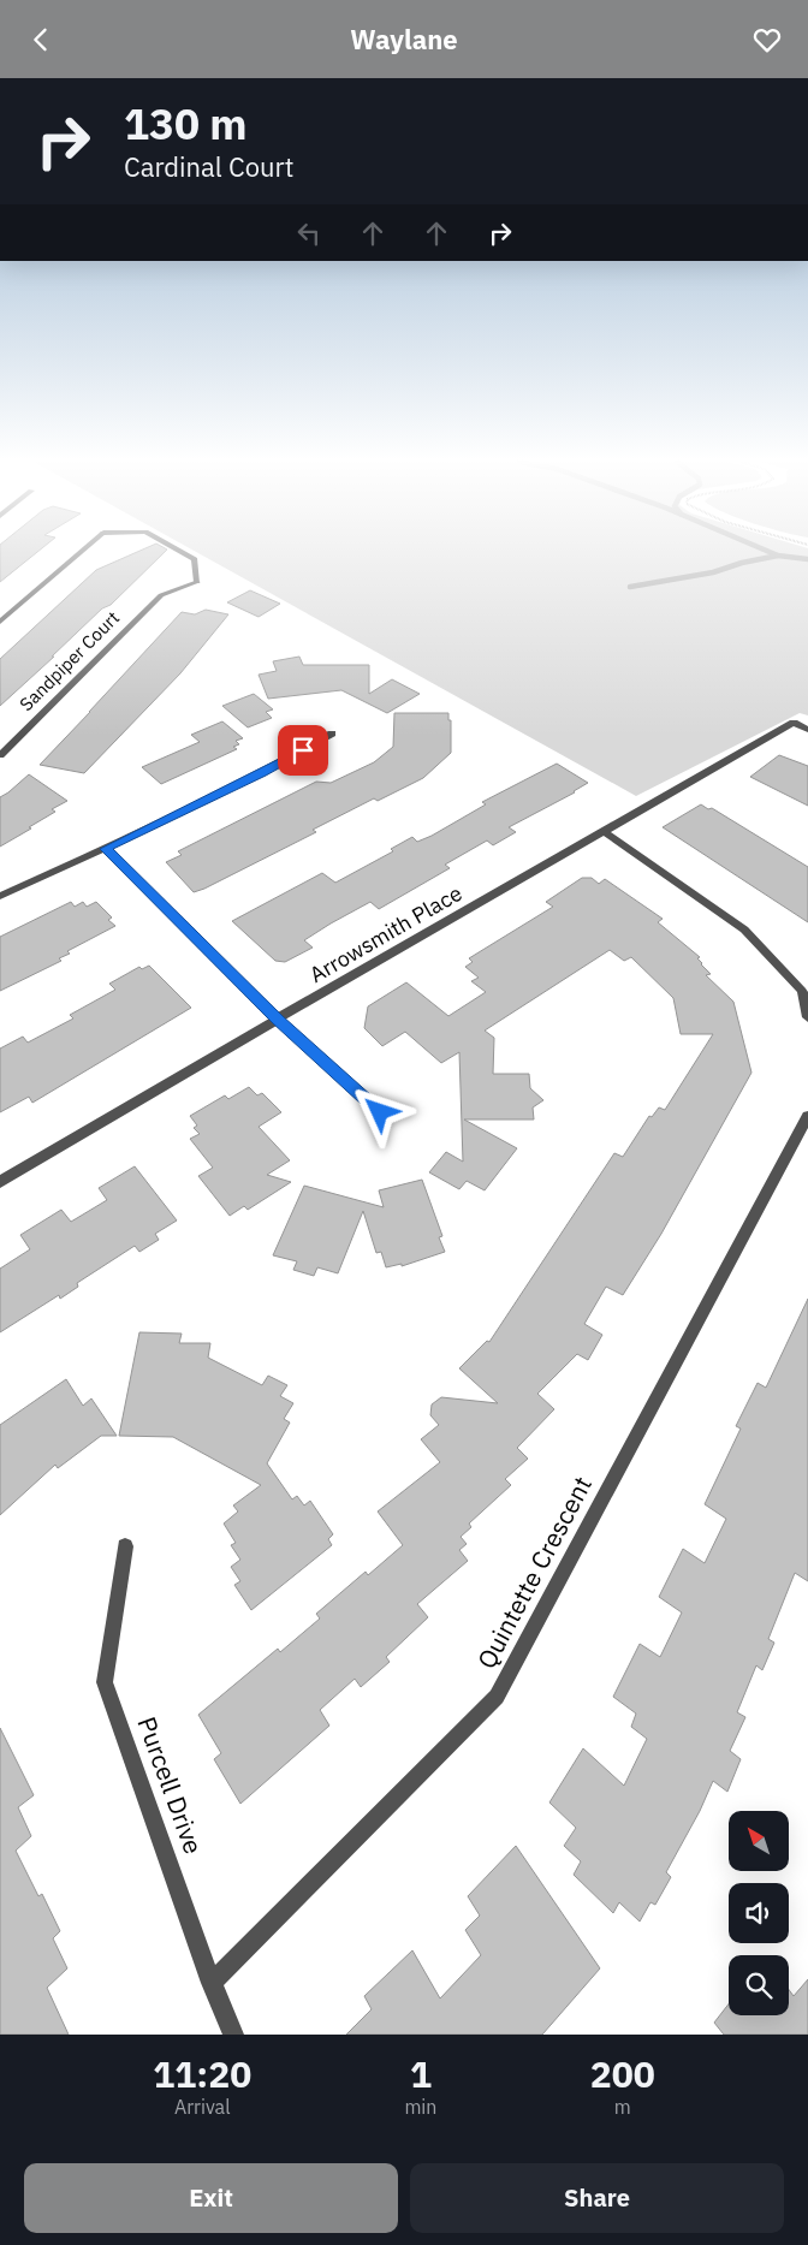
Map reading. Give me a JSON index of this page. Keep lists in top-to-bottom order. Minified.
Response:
{"streets":{"street":["Sandpiper Court","Arrowsmith Place","Quintette Crescent","Purcell Drive"]},"crossings":[["Quintette Crescent","Purcell Drive"]],"north":"top left","page":{"header":"Waylane","turn":["130 m","Cardinal Court"],"eta":["11:20","Arrival","1","min","200","m"],"buttons":["Exit","Share"]}}
